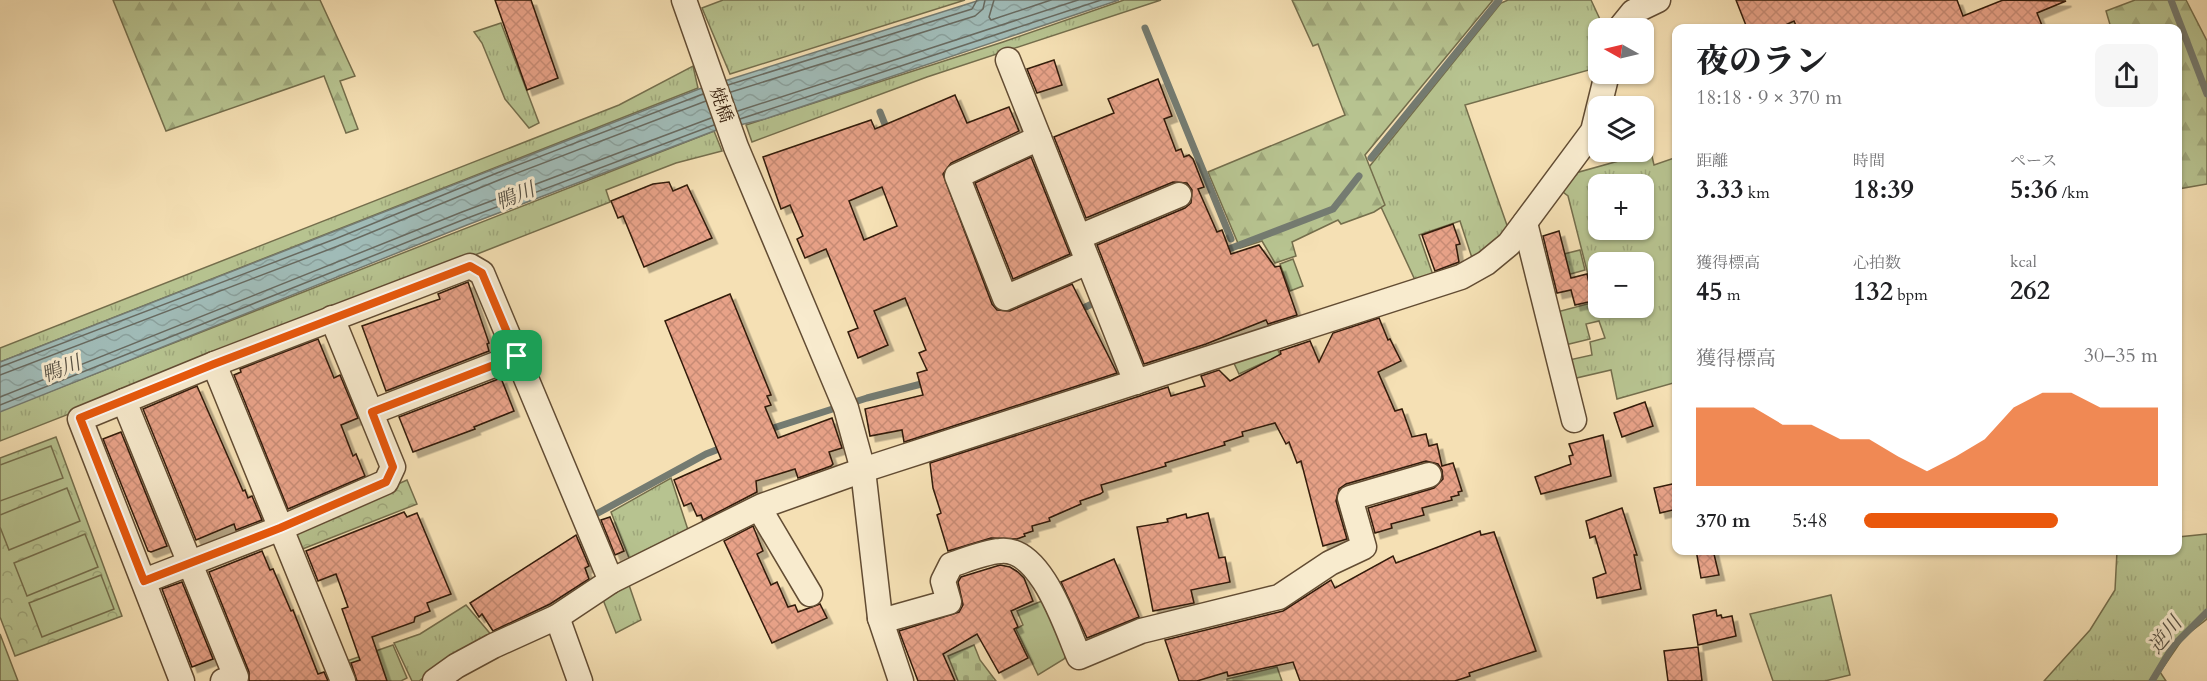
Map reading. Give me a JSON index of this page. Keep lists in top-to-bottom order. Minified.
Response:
{"streets":{"street":["焼橋"]},"water":["鴨川","逆川"],"north":"left","page":{"map_buttons":["+","−"],"heading":["夜のラン","18:18 · 9 × 370 m"],"stats":[["距離","3.33 km"],["時間","18:39"],["ペース","5:36 /km"],["獲得標高","45 m"],["心拍数","132 bpm"],["kcal","262"]],"chart":["獲得標高","30–35 m"],"list":[{"name":"370 m","note":"5:48"}]}}
